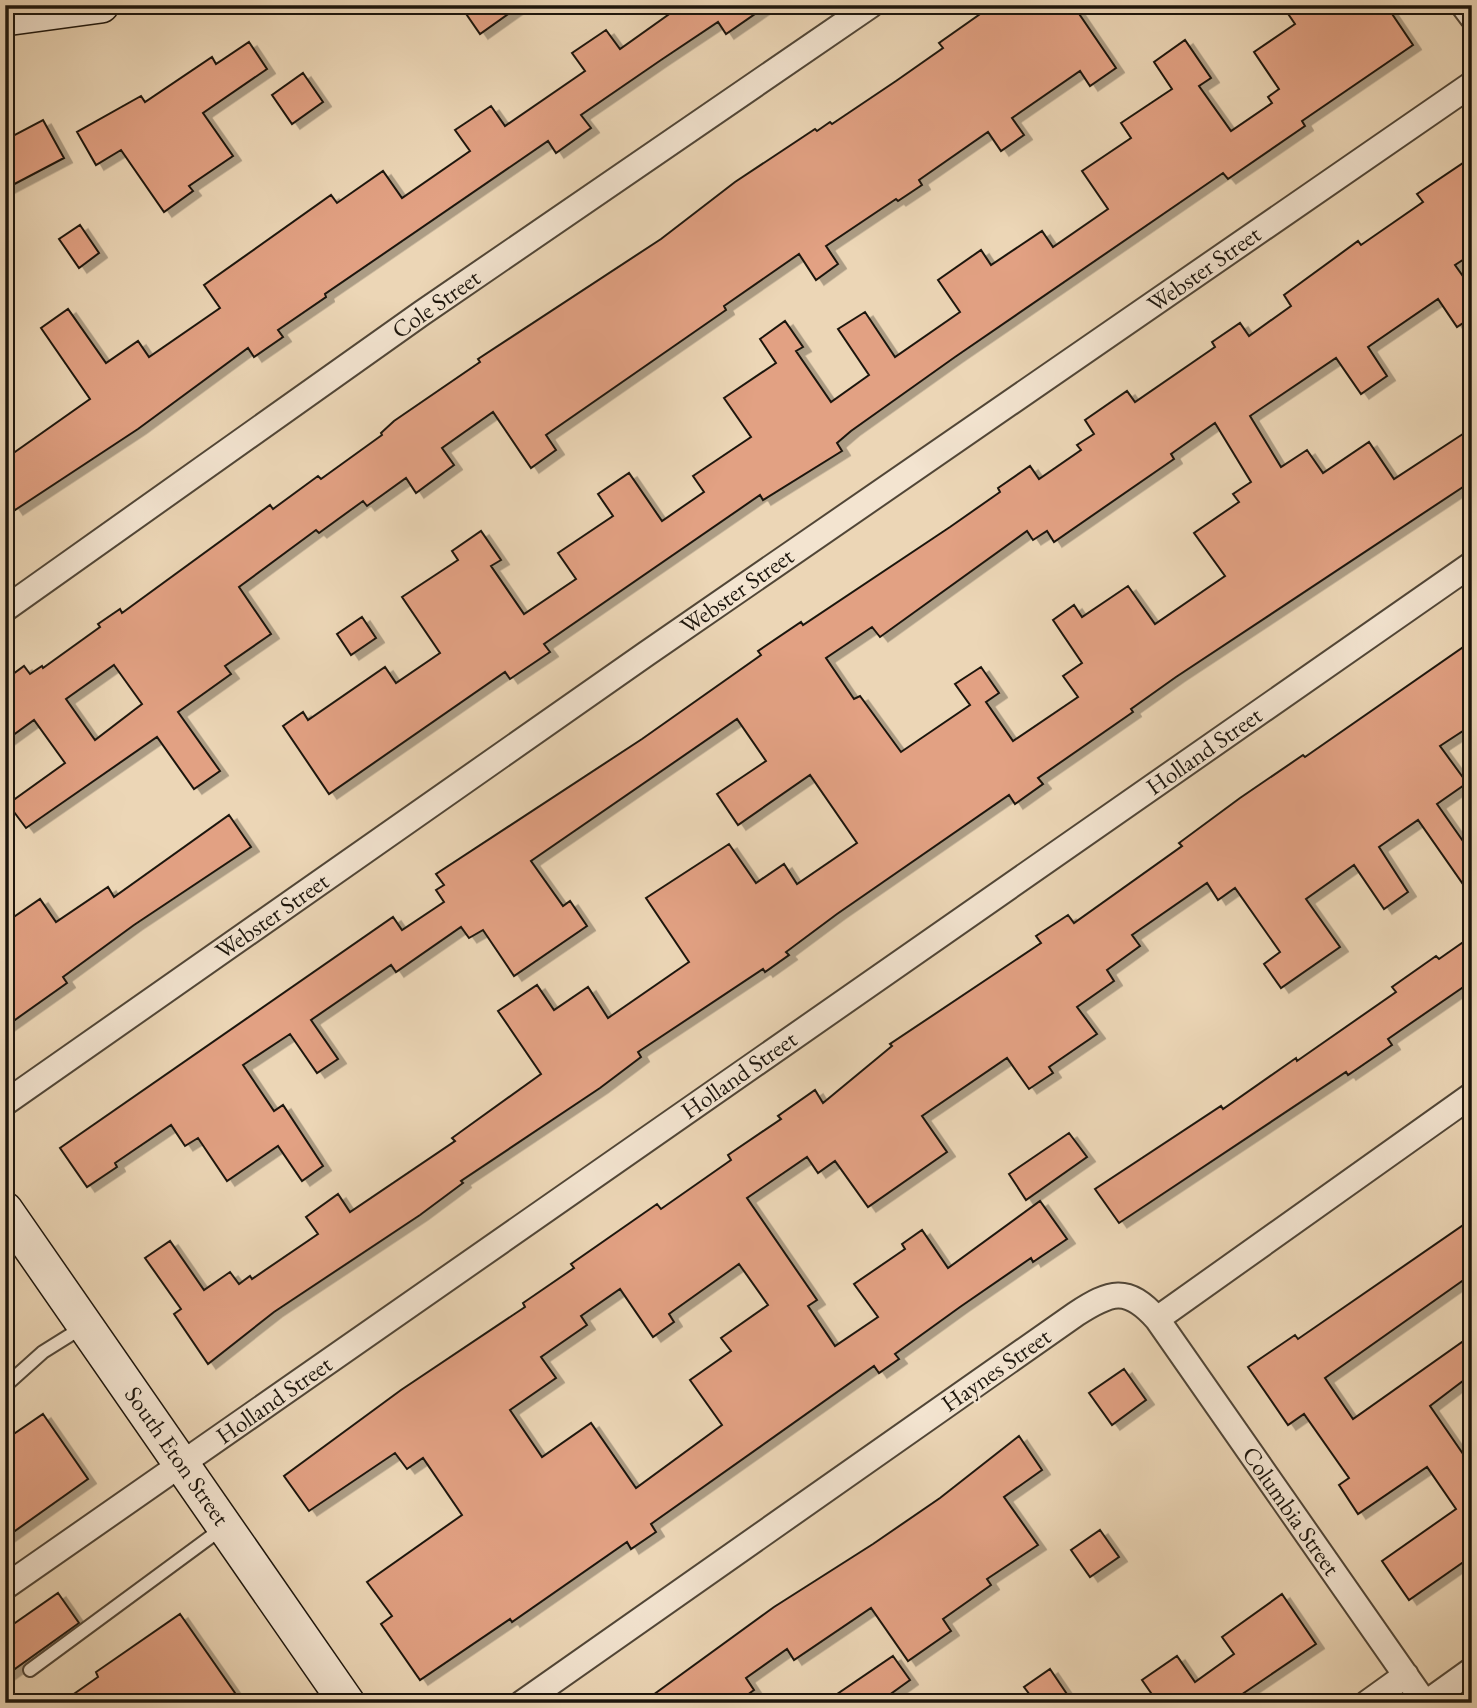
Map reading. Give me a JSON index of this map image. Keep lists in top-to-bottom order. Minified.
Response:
{"streets":{"street":["Webster Street","Cole Street","Holland Street","Haynes Street","South Eton Street","Columbia Street"]},"crossings":[["Holland Street","South Eton Street"],["Haynes Street","Columbia Street"]]}
